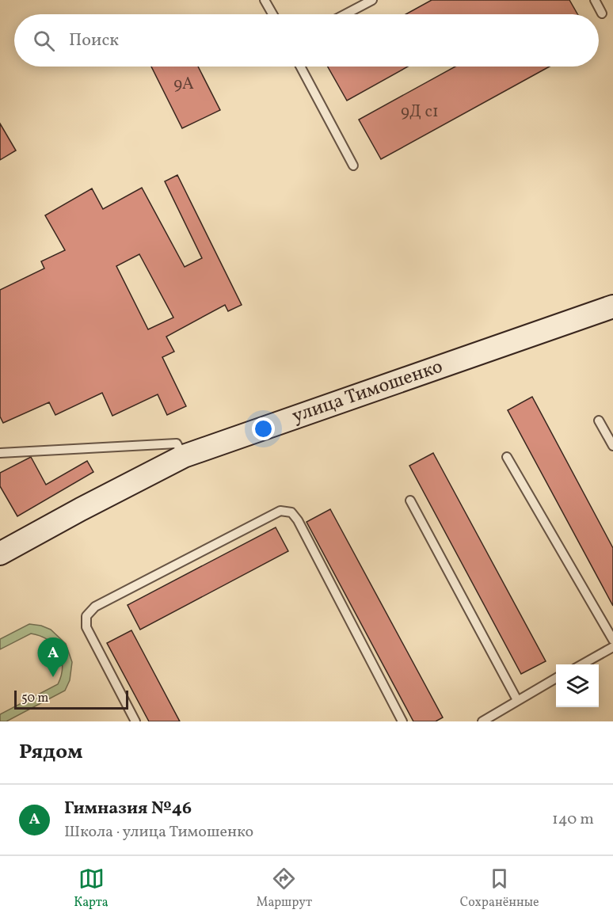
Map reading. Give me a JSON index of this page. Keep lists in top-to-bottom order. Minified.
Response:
{"streets":{"street":["улица Тимошенко"]},"house_numbers":["9А","9Д с1"],"scale_bar":"50 m","page":{"search":"Поиск","pins":"A","scale":"50 m","heading":"Рядом","list":[{"mark":"A","name":"Гимназия №46","note":"Школа · улица Тимошенко","value":"140 m"}],"nav":["Карта","Маршрут","Сохранённые"]}}
